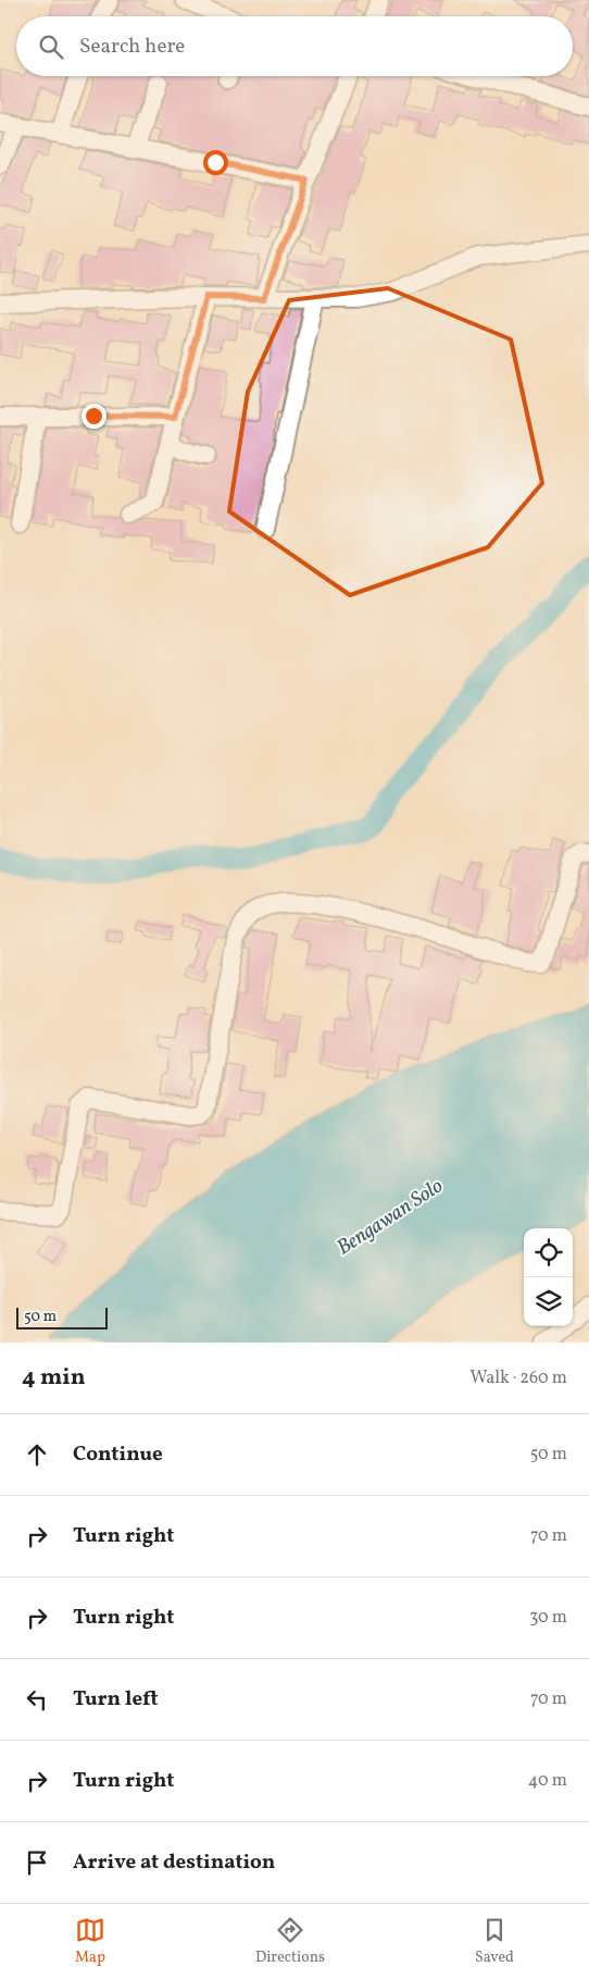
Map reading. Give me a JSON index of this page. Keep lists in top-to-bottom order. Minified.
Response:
{"water":["Bengawan Solo"],"scale_bar":"50 m","page":{"search":"Search here","scale":"50 m","heading":["4 min","Walk · 260 m"],"list":[["Continue","50 m"],["Turn right","70 m"],["Turn right","30 m"],["Turn left","70 m"],["Turn right","40 m"],"Arrive at destination"],"nav":["Map","Directions","Saved"]}}
